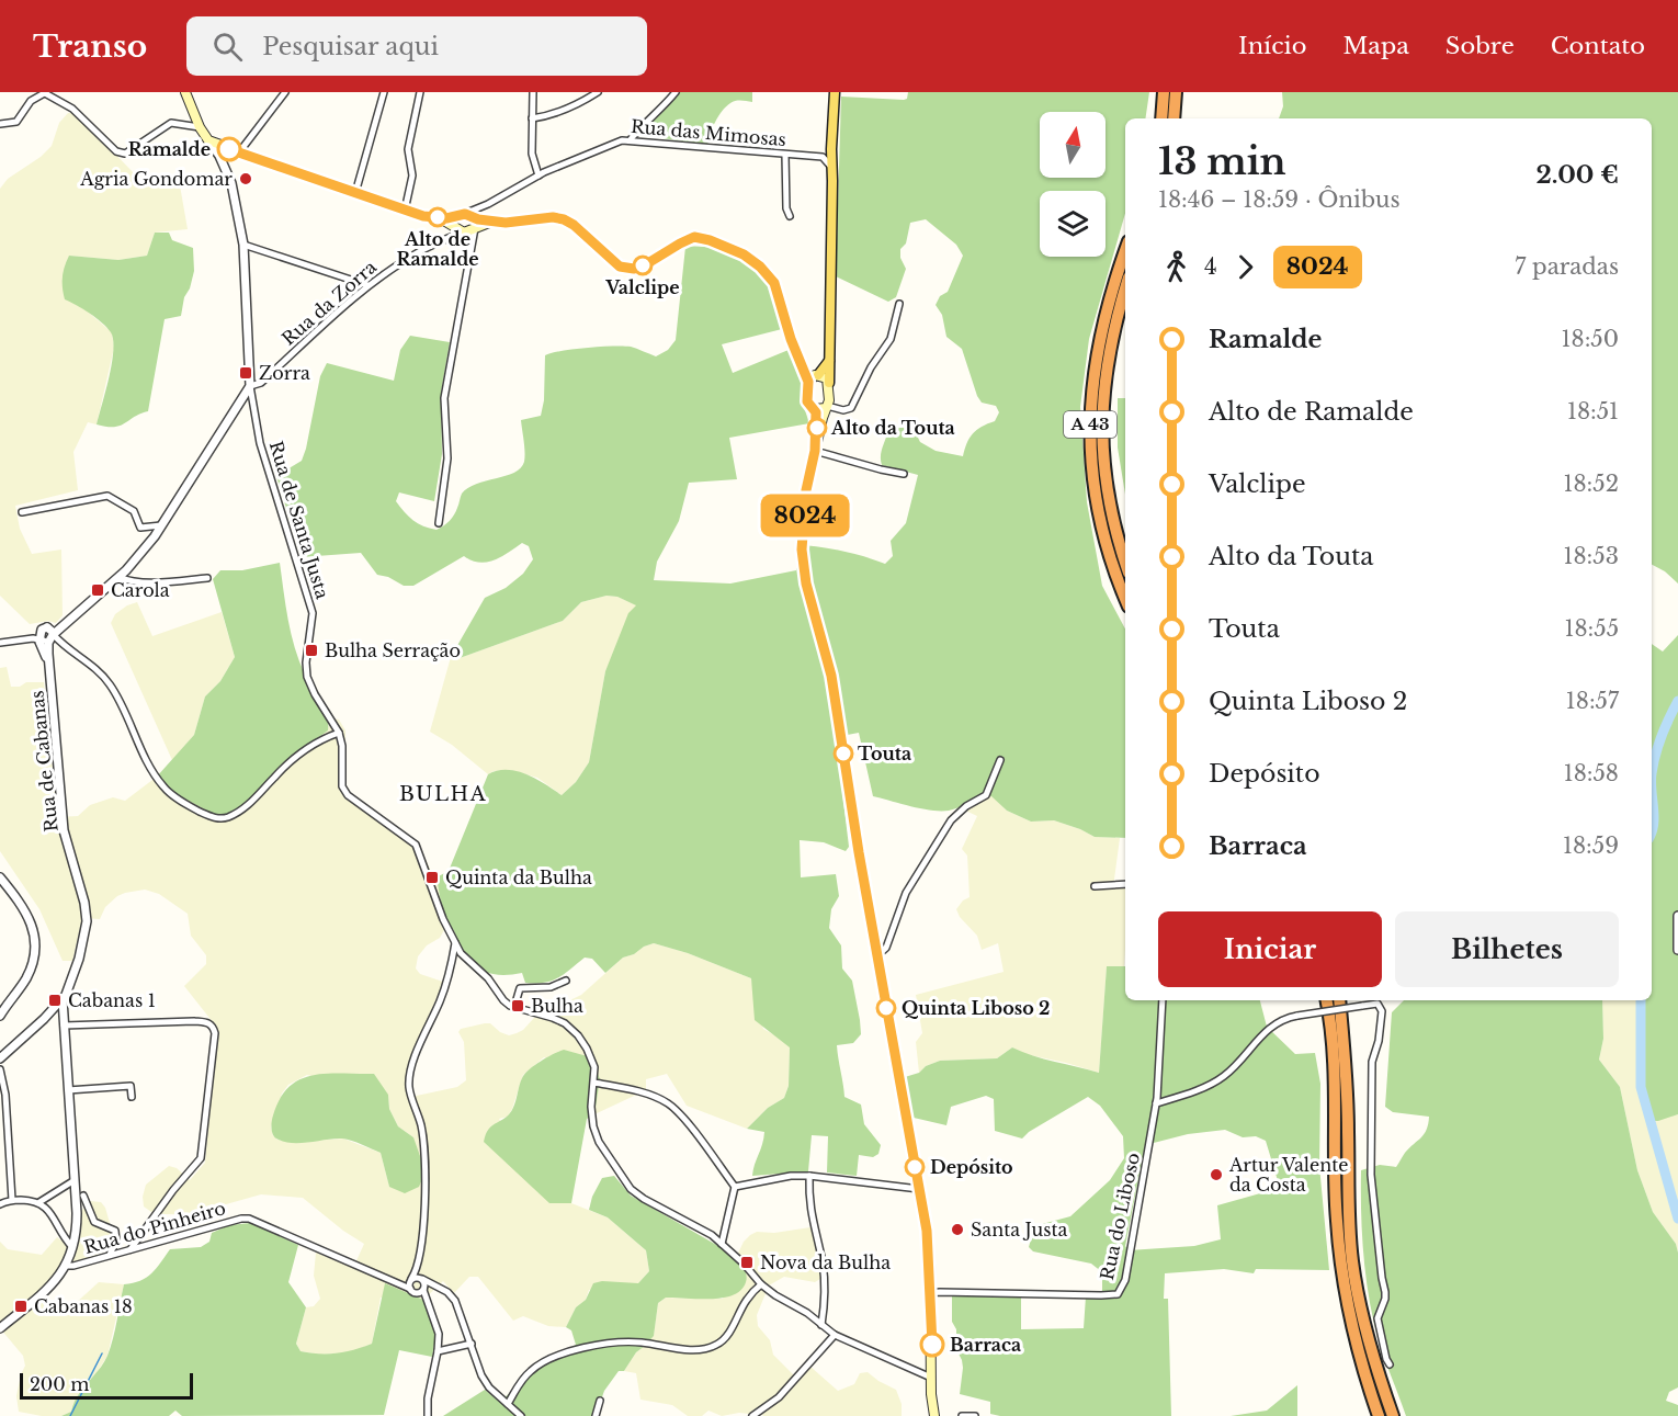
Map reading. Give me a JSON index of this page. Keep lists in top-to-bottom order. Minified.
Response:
{"streets":{"highway":["A 43"],"street":["Rua das Mimosas","Rua da Zorra","Rua de Santa Justa","Rua de Cabanas","Rua do Liboso","Rua do Pinheiro"]},"crossings":[["Rua das Mimosas","Rua da Zorra"],["Rua da Zorra","Rua de Santa Justa"]],"districts":["BULHA"],"places":{"other":["Ramalde","Agria Gondomar","Alto de Ramalde","Valclipe","Alto da Touta","Touta","Quinta Liboso 2","Depósito","Artur Valente da Costa","Santa Justa","Barraca"],"transit":["Zorra","Carola","Bulha Serração","Quinta da Bulha","Cabanas 1","Bulha","Nova da Bulha","Cabanas 18"]},"lines":["bus line 8024"],"scale_bar":"200 m","north":"top","page":{"header":"Transo","search":"Pesquisar aqui","nav":["Início","Mapa","Sobre","Contato"],"on_map":"8024","heading":["13 min","18:46 – 18:59 · Ônibus","2.00 €"],"legs":["4","8024","7 paradas"],"list":[{"name":"Ramalde","value":"18:50"},{"name":"Alto de Ramalde","value":"18:51"},{"name":"Valclipe","value":"18:52"},{"name":"Alto da Touta","value":"18:53"},{"name":"Touta","value":"18:55"},{"name":"Quinta Liboso 2","value":"18:57"},{"name":"Depósito","value":"18:58"},{"name":"Barraca","value":"18:59"}],"buttons":["Iniciar","Bilhetes"],"scale":"200 m"}}
